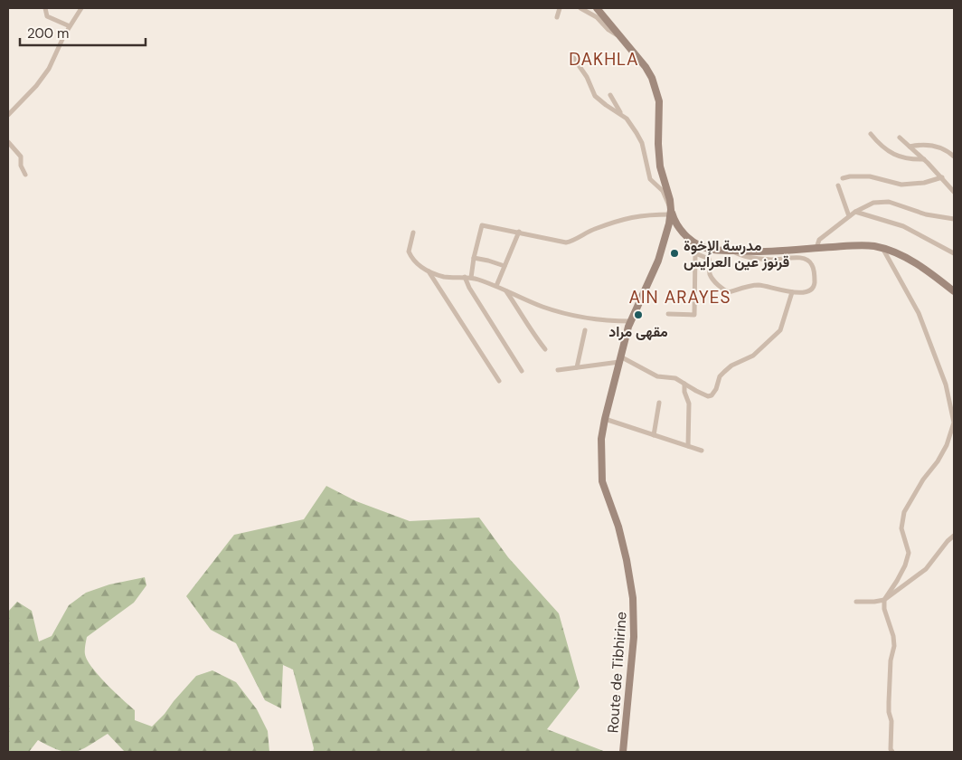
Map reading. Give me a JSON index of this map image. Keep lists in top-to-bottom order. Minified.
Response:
{"streets":{"street":["Route de Tibhirine"]},"districts":["DAKHLA","AIN ARAYES"],"places":["مدرسة الإخوة قرنوز عين العرايس","مقهى مراد"],"scale_bar":"200 m"}
